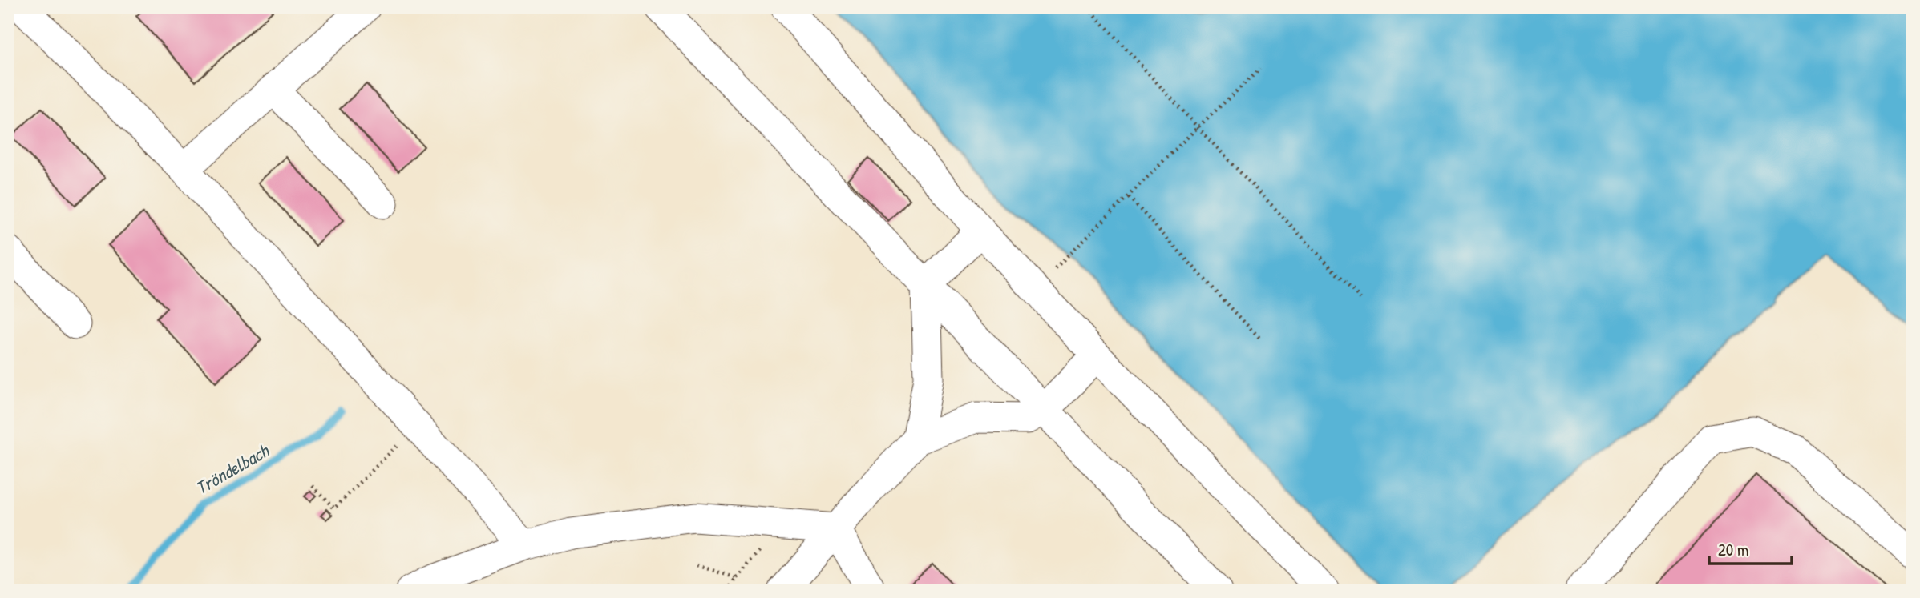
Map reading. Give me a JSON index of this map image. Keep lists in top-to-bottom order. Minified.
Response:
{"water":["Tröndelbach"],"scale_bar":"20 m"}
